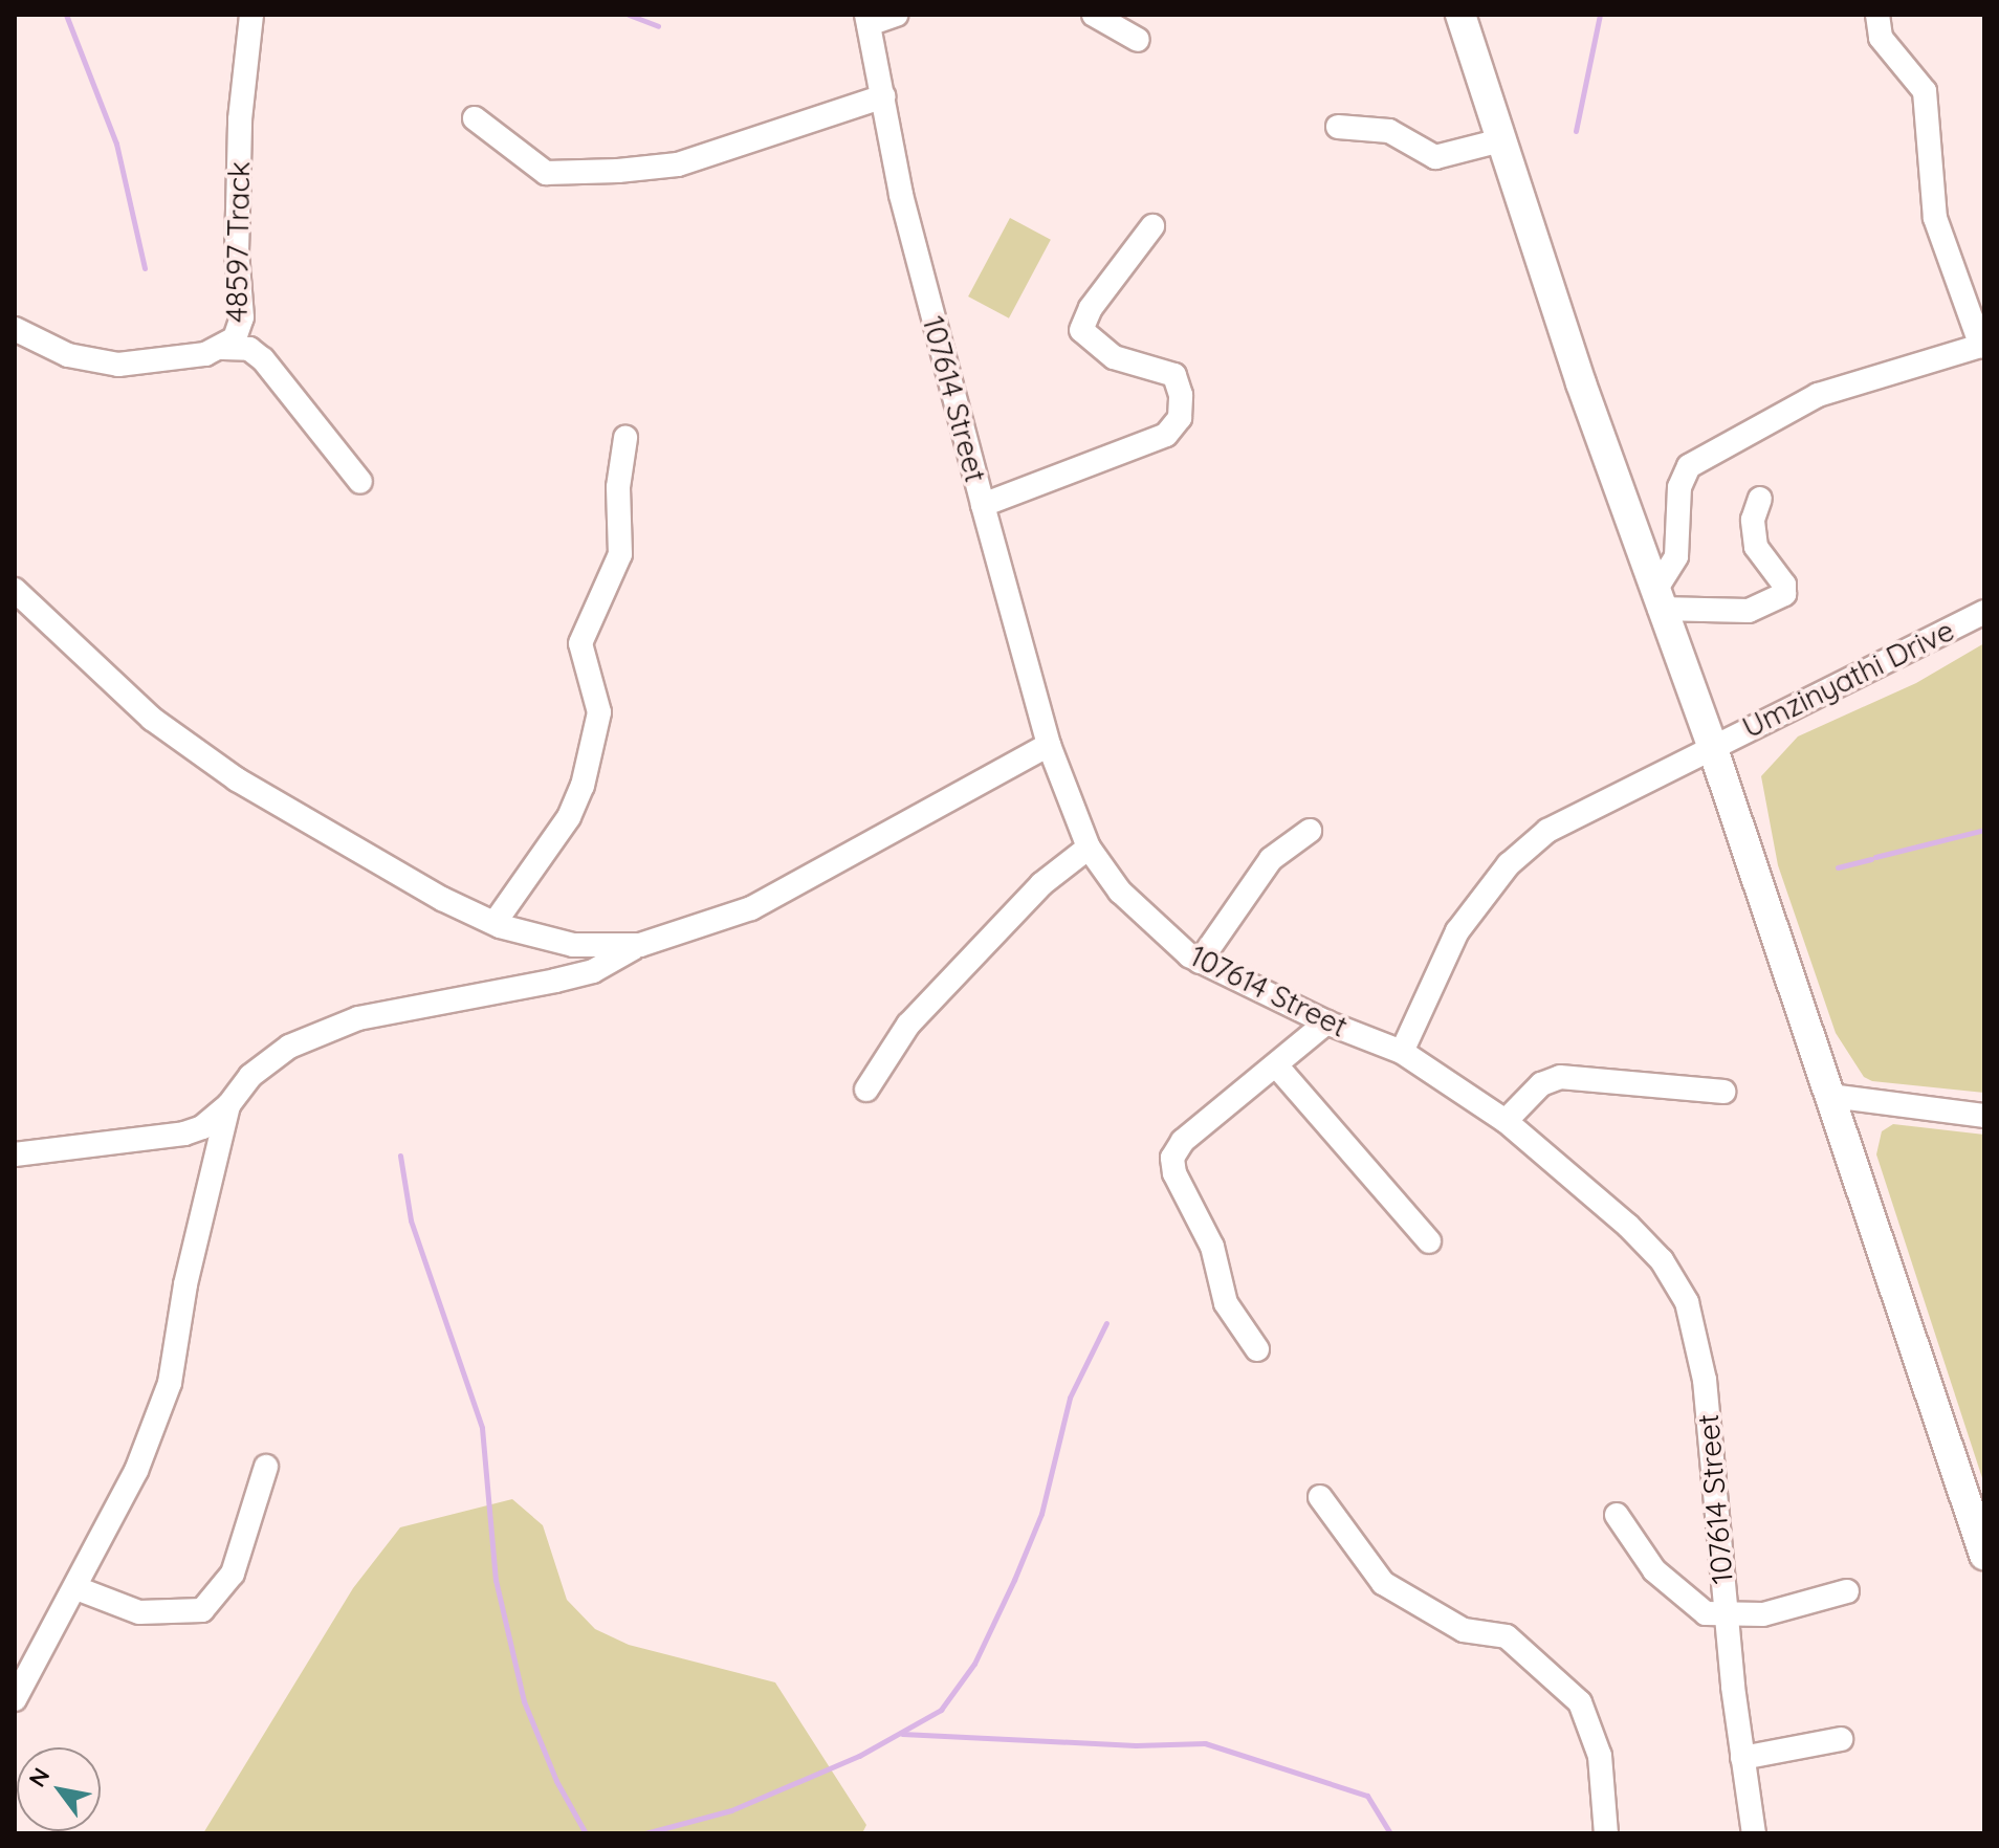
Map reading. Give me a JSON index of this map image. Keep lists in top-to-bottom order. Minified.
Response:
{"streets":{"street":["48597 Track","107614 Street","Umzinyathi Drive"]},"crossings":[["107614 Street","Umzinyathi Drive"]],"north":"top left"}
